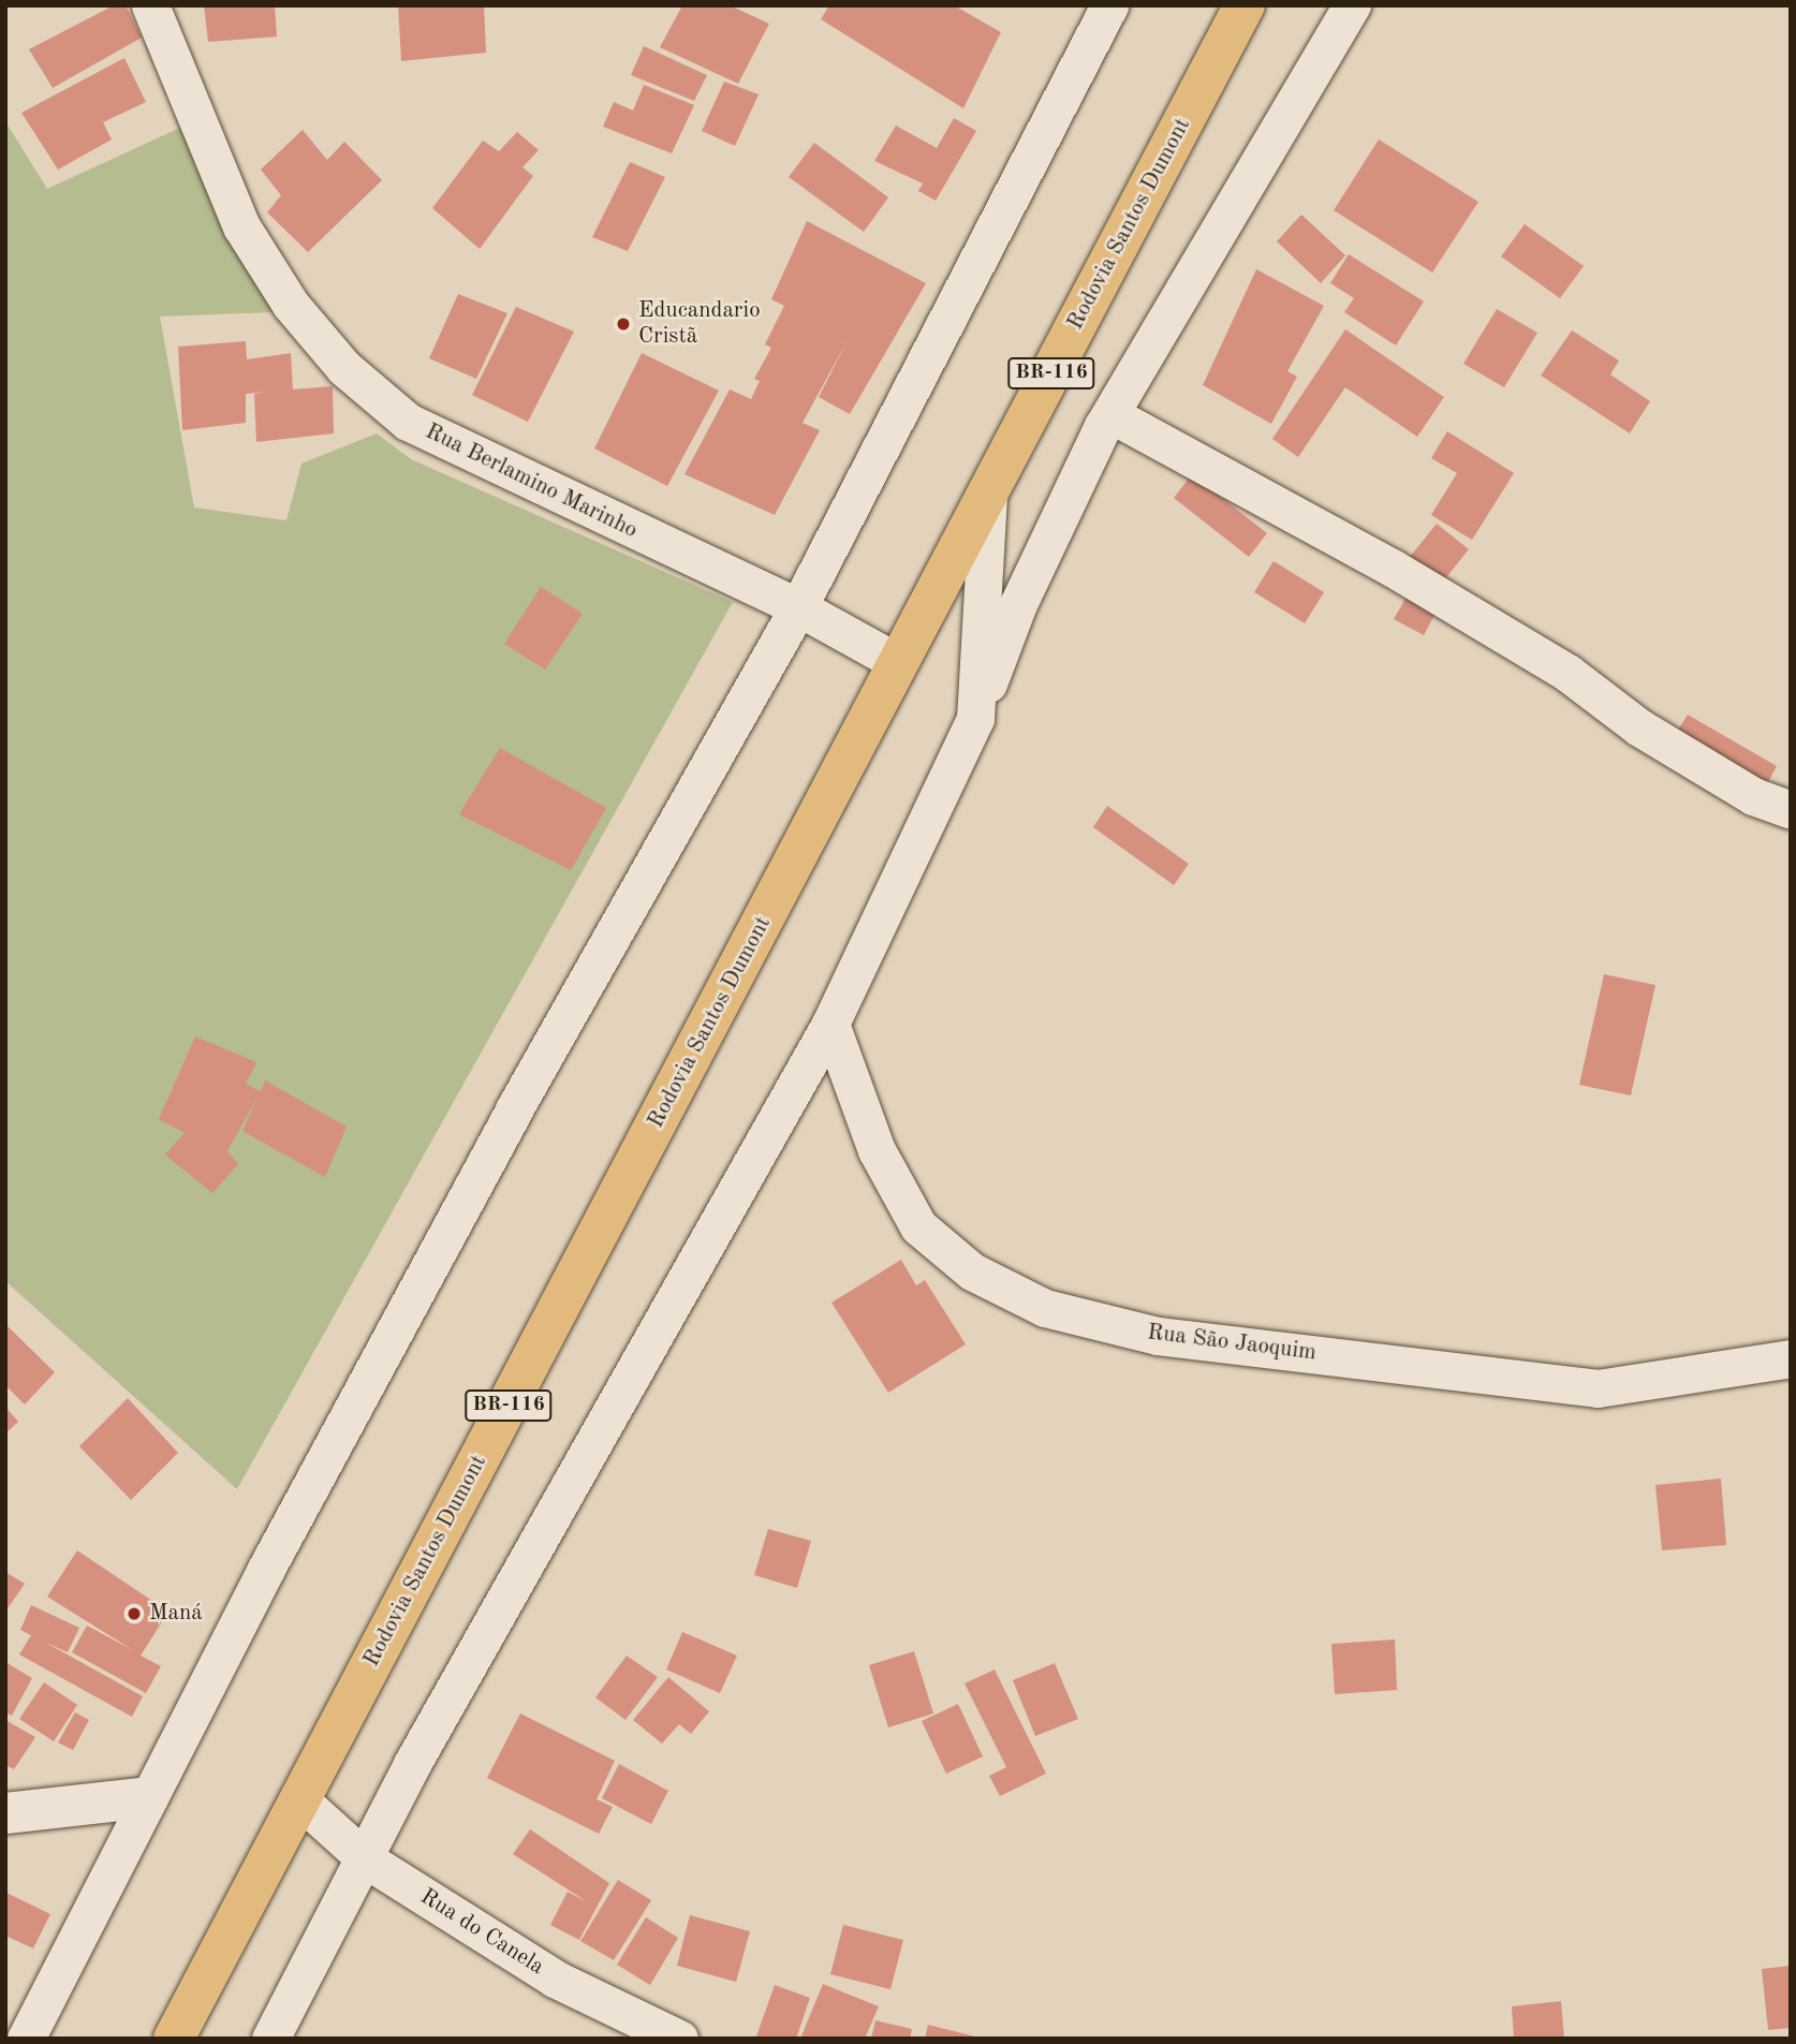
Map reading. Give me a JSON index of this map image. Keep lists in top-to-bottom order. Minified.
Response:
{"streets":{"highway":["Rodovia Santos Dumont","BR-116"],"street":["Rua Berlamino Marinho","Rua São Jaoquim","Rua do Canela"]},"crossings":[["Rodovia Santos Dumont","Rua Berlamino Marinho"],["Rodovia Santos Dumont","Rua do Canela"]],"places":["Educandario Cristã","Maná"]}
